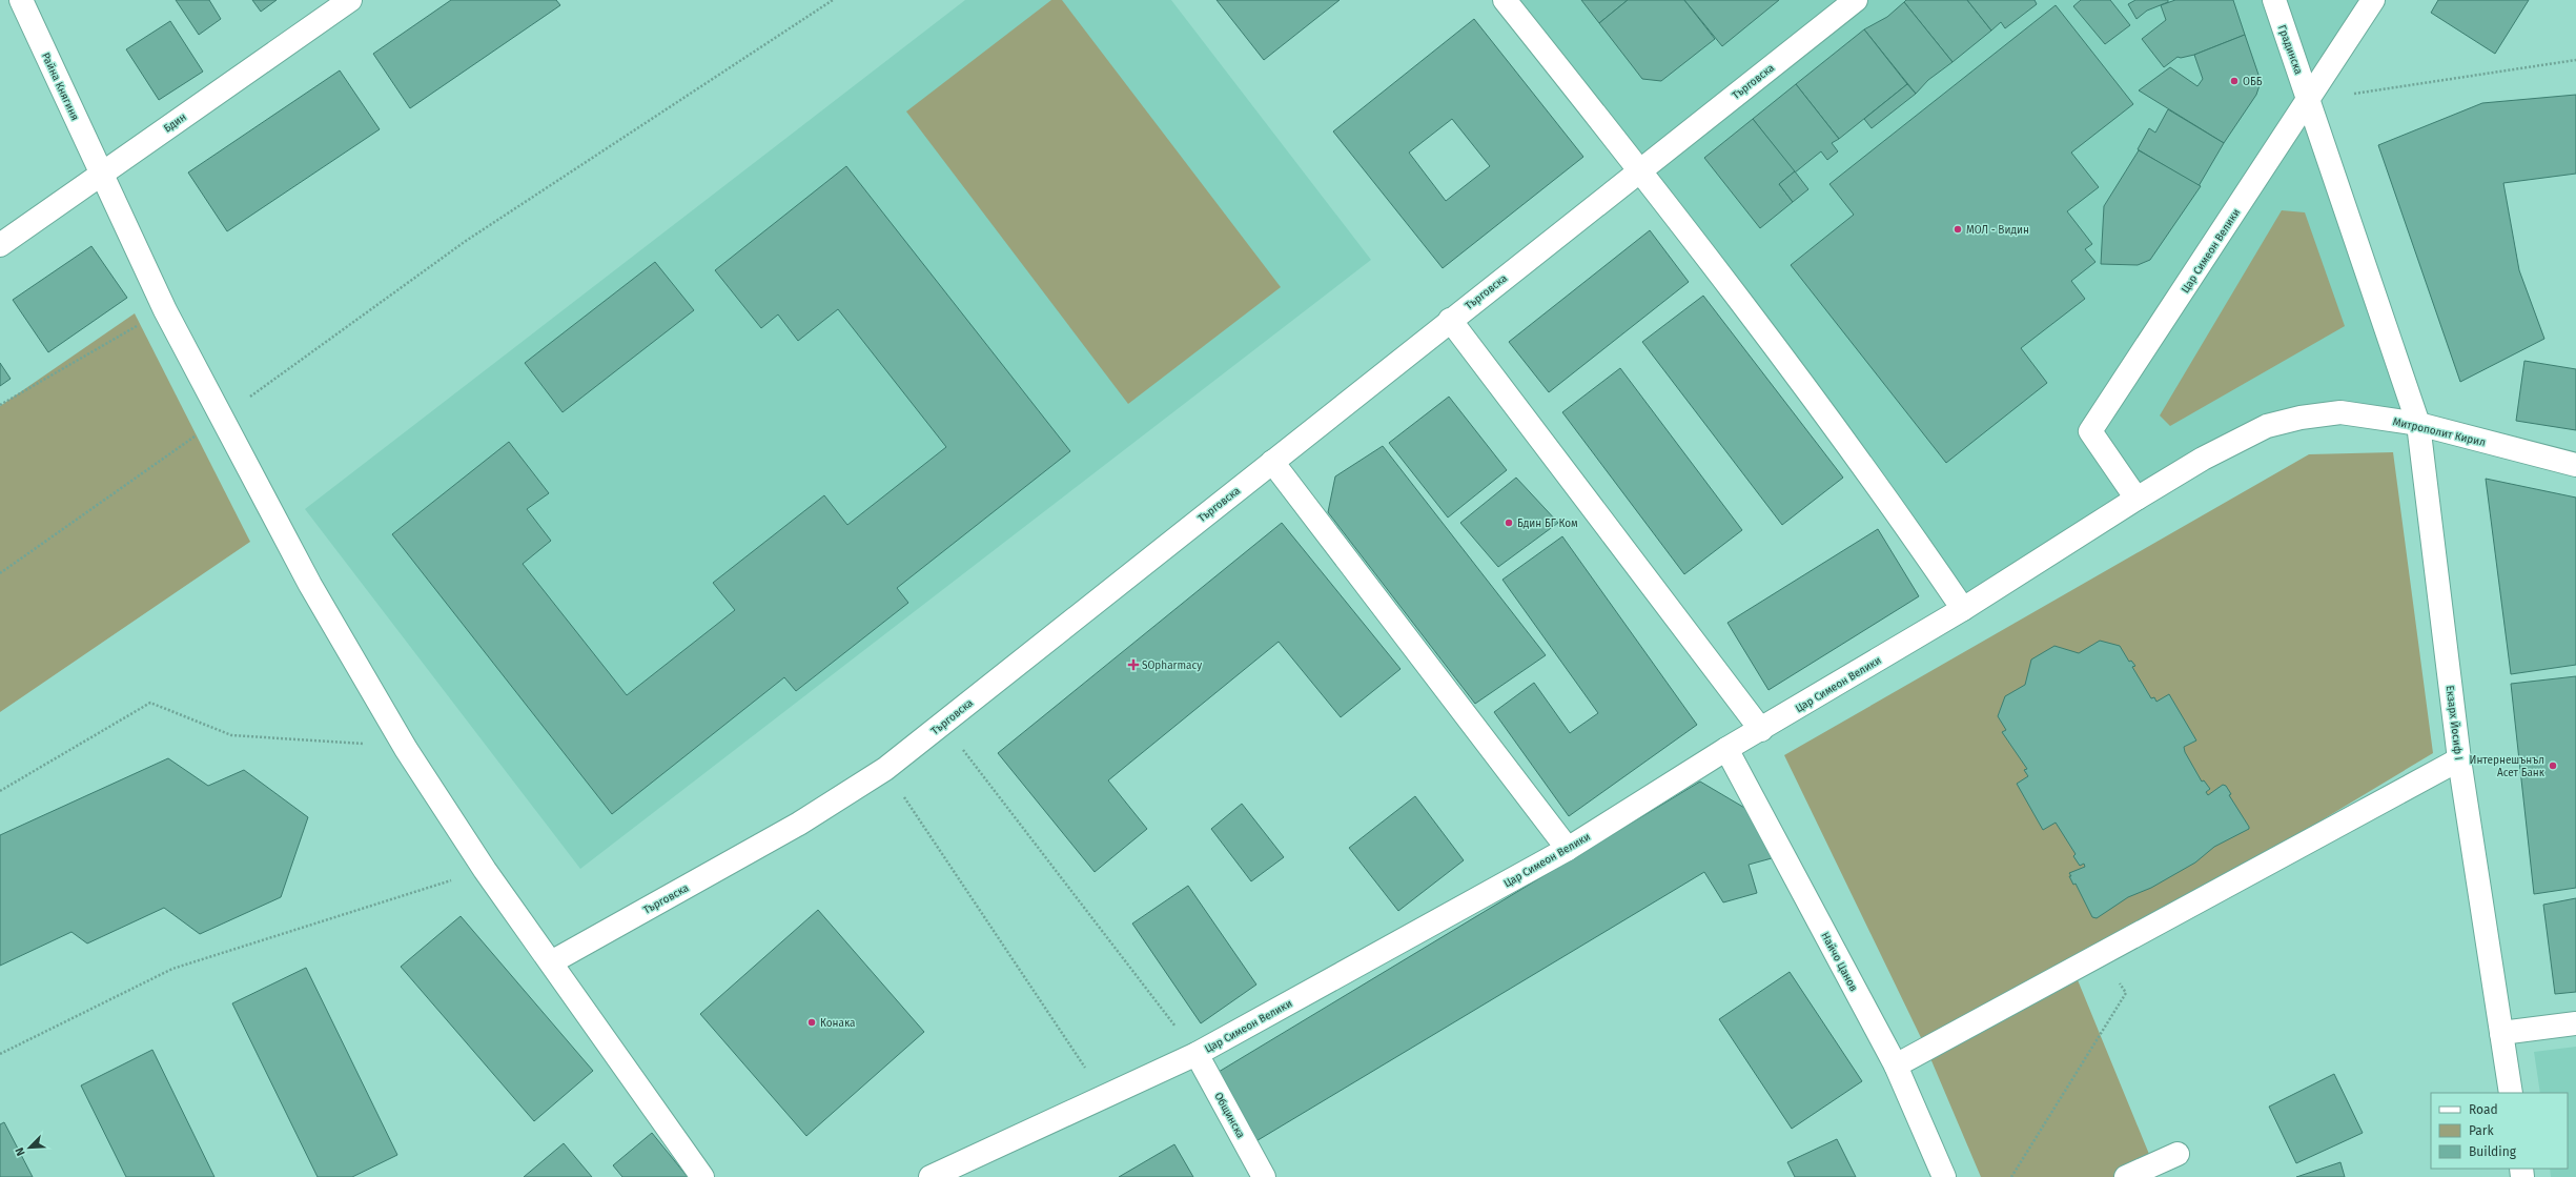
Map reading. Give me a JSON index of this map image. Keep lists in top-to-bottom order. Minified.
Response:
{"streets":{"street":["Градинска","Търговска","Райна Княгиня","Бдин","Цар Симеон Велики","Митрополит Кирил","Екзарх Йосиф I","Найчо Цанов","Общинска"]},"crossings":[["Градинска","Цар Симеон Велики"],["Градинска","Митрополит Кирил"],["Градинска","Екзарх Йосиф I"],["Търговска","Райна Княгиня"],["Райна Княгиня","Бдин"],["Цар Симеон Велики","Митрополит Кирил"],["Цар Симеон Велики","Найчо Цанов"],["Цар Симеон Велики","Общинска"],["Митрополит Кирил","Екзарх Йосиф I"]],"places":{"other":["ОББ","МОЛ - Видин","Бдин БГ Ком","Интернешънъл Асет Банк","Конака"],"health":["SOpharmacy"]},"legend":["Road","Park","Building"],"north":"bottom left"}
